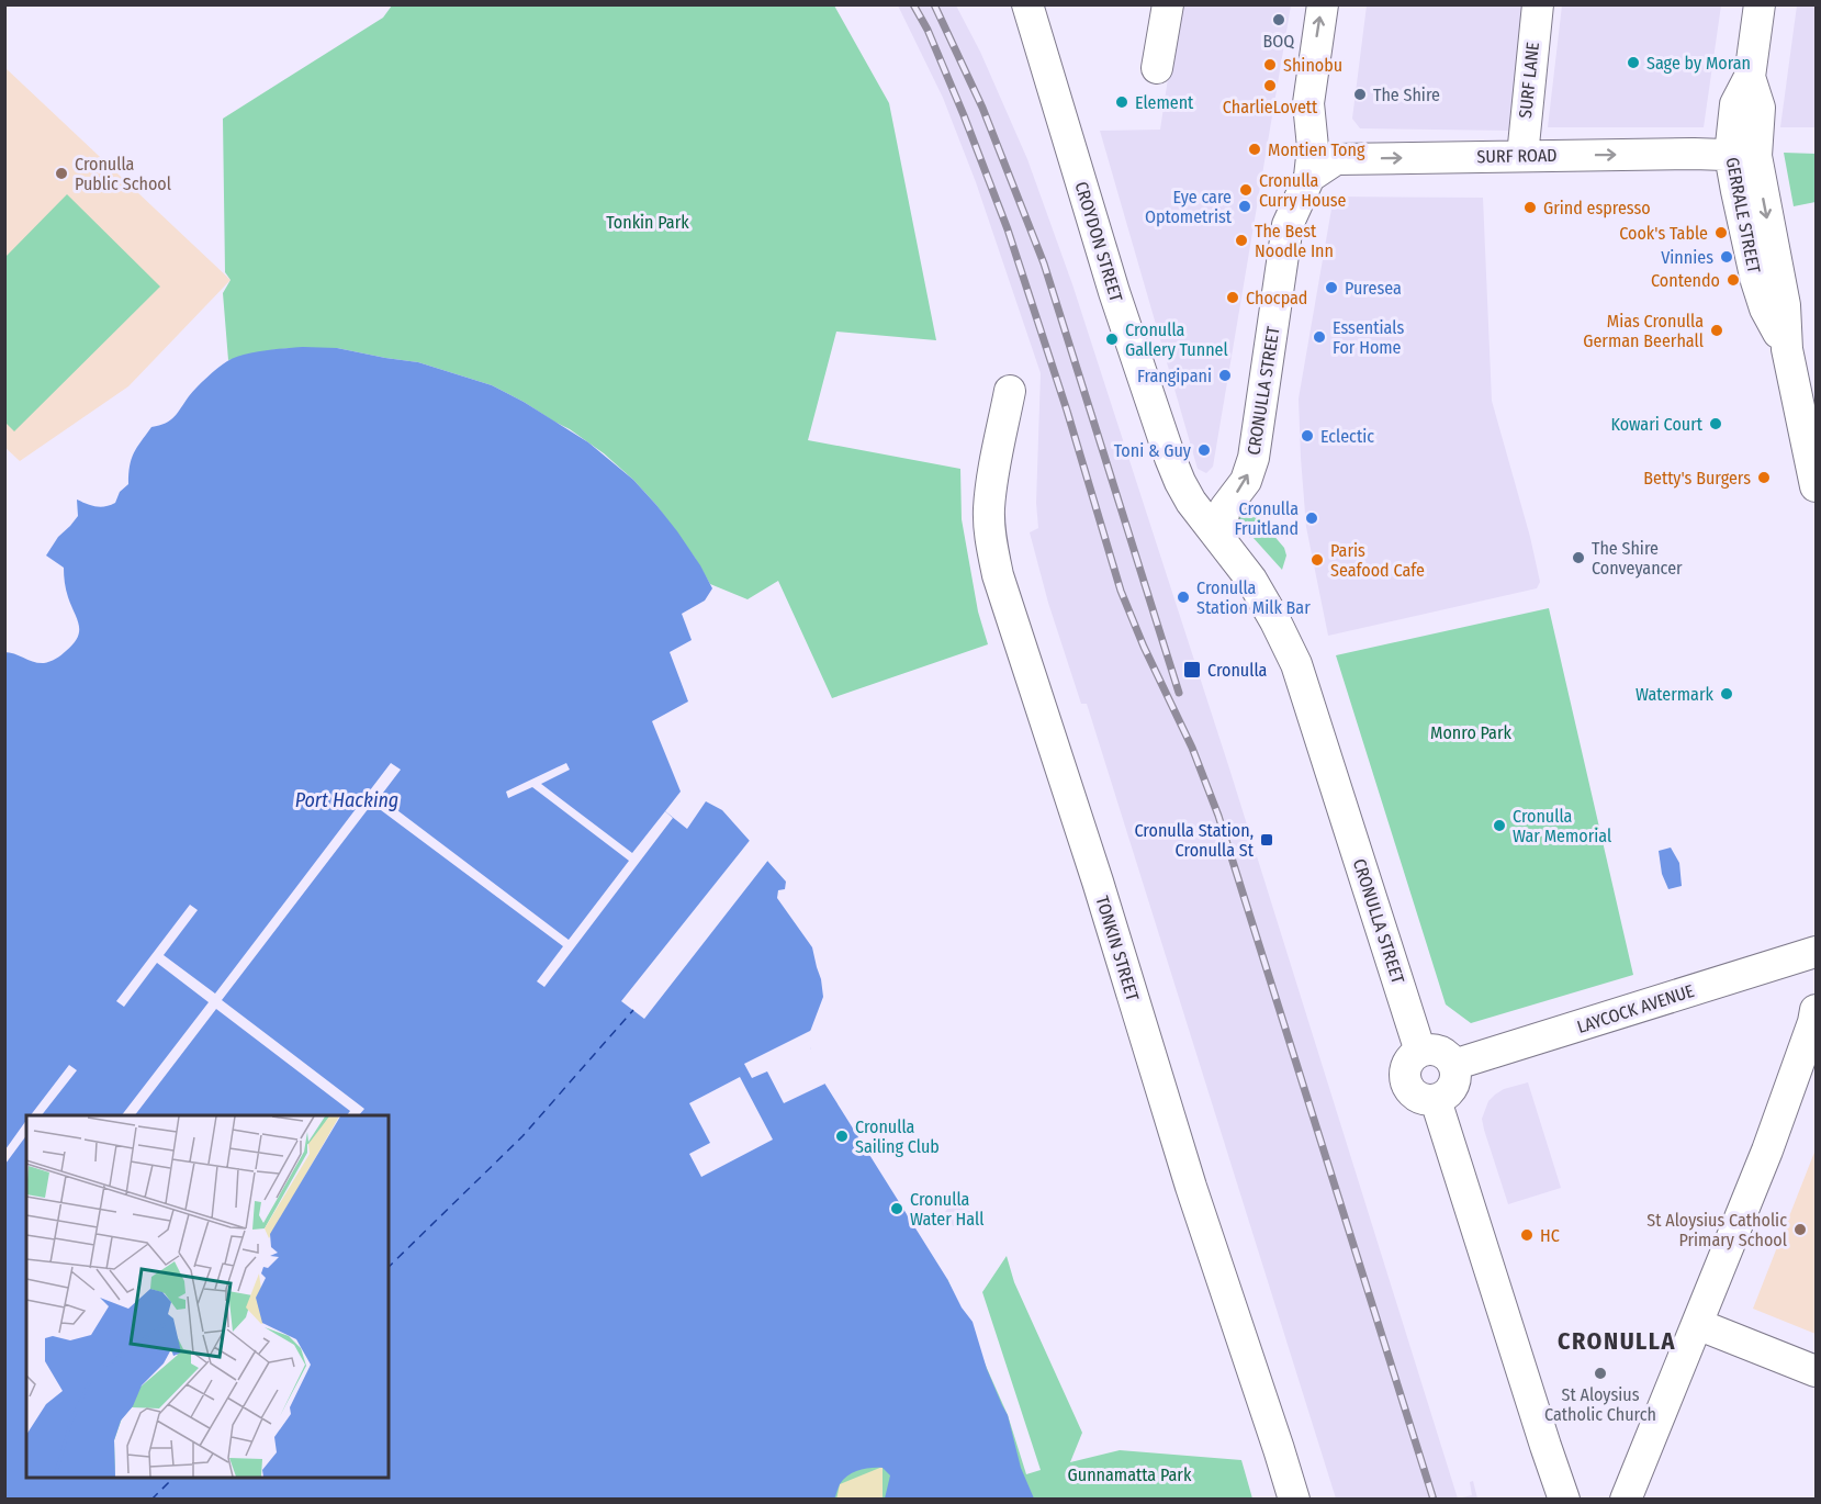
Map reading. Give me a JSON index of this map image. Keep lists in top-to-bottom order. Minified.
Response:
{"streets":{"street":["SURF LANE","SURF ROAD","GERRALE STREET","CROYDON STREET","CRONULLA STREET","TONKIN STREET","LAYCOCK AVENUE"]},"crossings":[["SURF LANE","SURF ROAD"],["SURF ROAD","GERRALE STREET"],["SURF ROAD","CRONULLA STREET"],["CROYDON STREET","CRONULLA STREET"],["CRONULLA STREET","LAYCOCK AVENUE"]],"one_way":["SURF ROAD","CRONULLA STREET"],"districts":["CRONULLA"],"water":["Port Hacking"],"parks":["Tonkin Park","Monro Park","Gunnamatta Park"],"places":{"other":["BOQ","Sage by Moran","Shinobu","CharlieLovett","The Shire","Element","Montien Tong","Cronulla Public School","Cronulla Curry House","Eye care Optometrist","Grind espresso","Cook's Table","The Best Noodle Inn","Vinnies","Contendo","Puresea","Chocpad","Mias Cronulla German Beerhall","Essentials For Home","Cronulla Gallery Tunnel","Frangipani","Kowari Court","Eclectic","Toni & Guy","Betty's Burgers","Cronulla Fruitland","The Shire Conveyancer","Paris Seafood Cafe","Cronulla Station Milk Bar","Watermark","Cronulla War Memorial","Cronulla Sailing Club","Cronulla Water Hall","St Aloysius Catholic Primary School","HC","St Aloysius Catholic Church"],"transit":["Cronulla","Cronulla Station, Cronulla St"]}}
